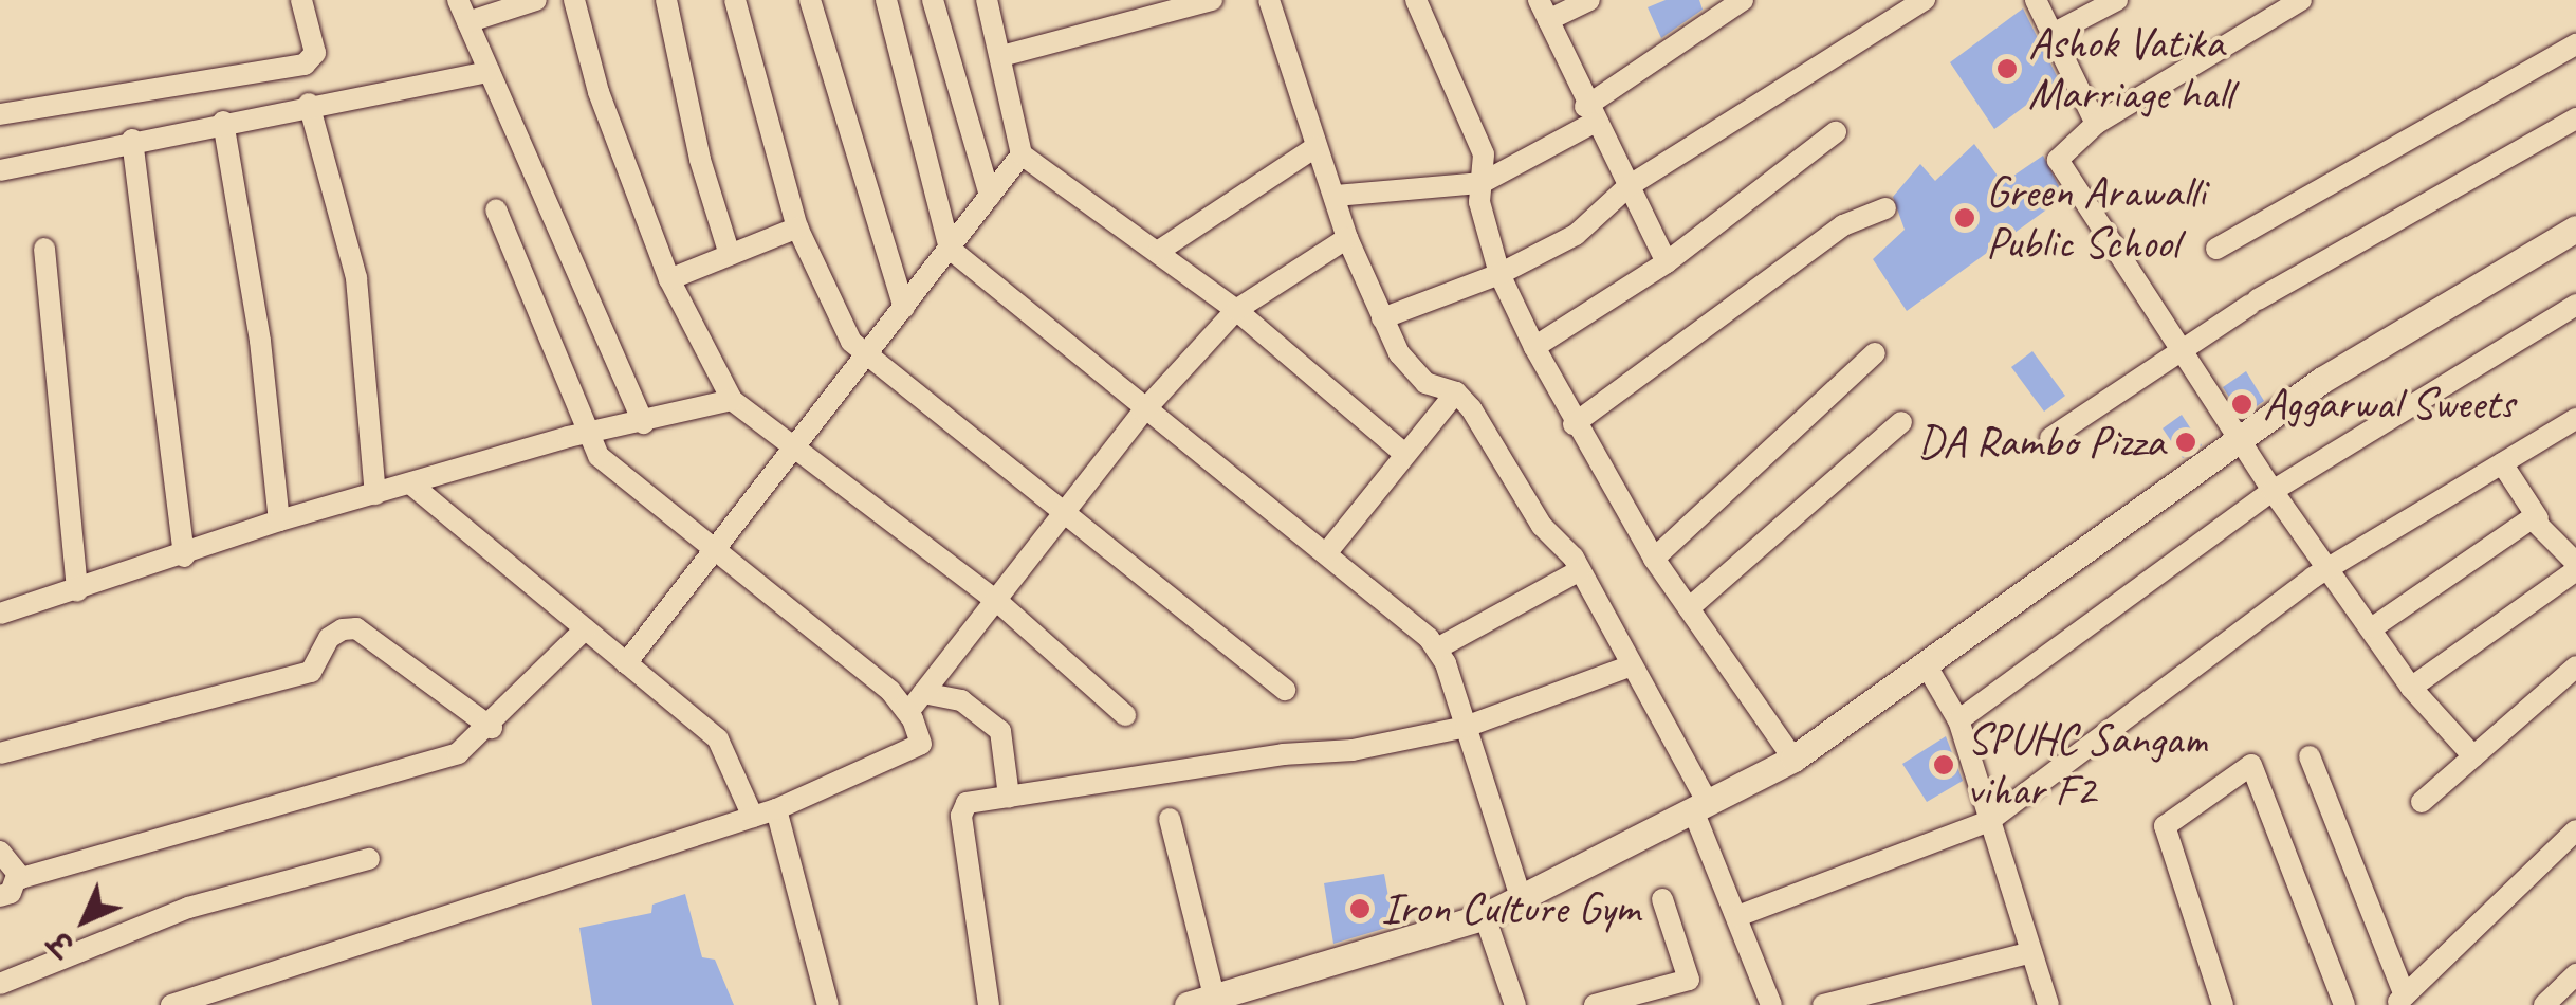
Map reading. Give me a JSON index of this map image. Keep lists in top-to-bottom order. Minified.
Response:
{"places":["Ashok Vatika Marriage hall","Green Arawalli Public School","Aggarwal Sweets","DA Rambo Pizza","SPUHC Sangam vihar F2","Iron Culture Gym"],"north":"bottom left"}
